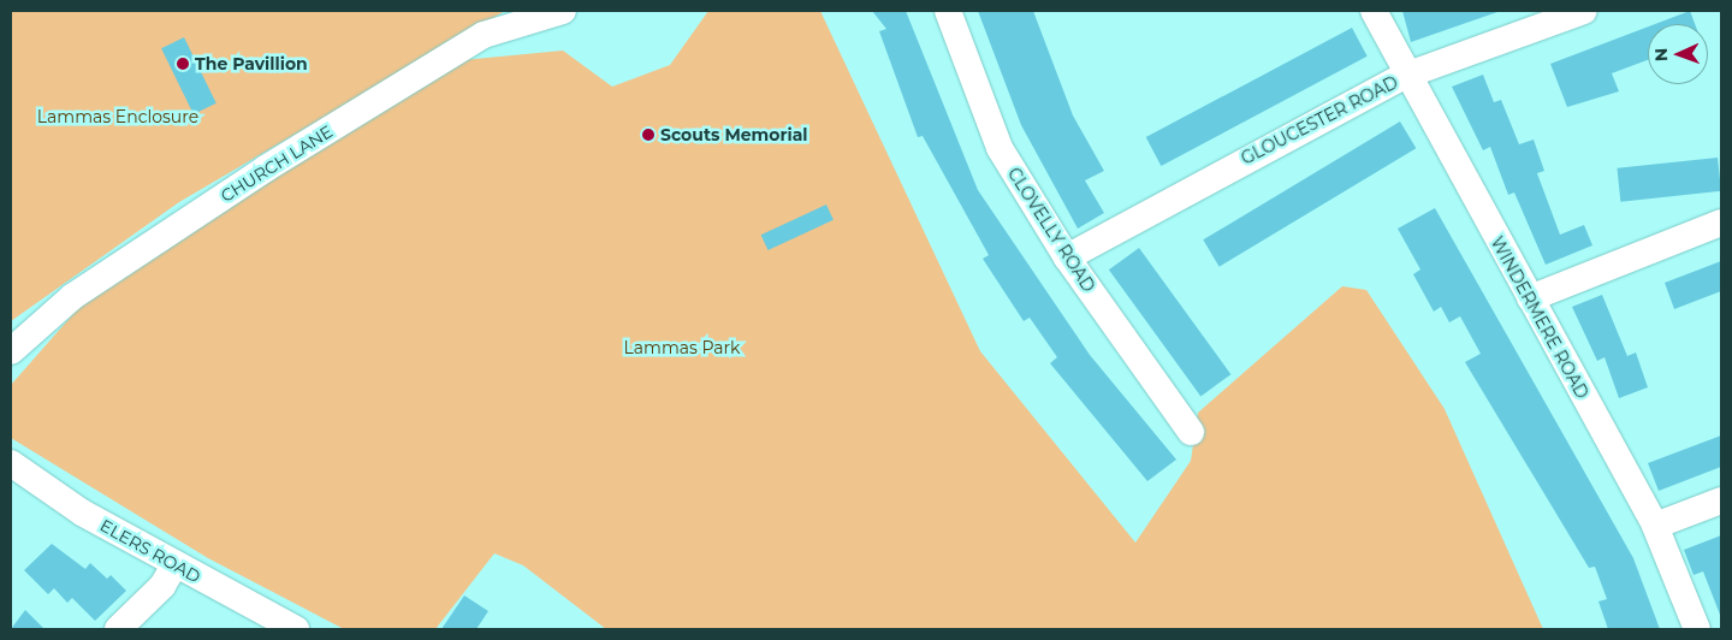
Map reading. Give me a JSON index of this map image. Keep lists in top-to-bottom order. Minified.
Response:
{"streets":{"street":["GLOUCESTER ROAD","CHURCH LANE","CLOVELLY ROAD","WINDERMERE ROAD","ELERS ROAD"]},"crossings":[["GLOUCESTER ROAD","CLOVELLY ROAD"],["GLOUCESTER ROAD","WINDERMERE ROAD"]],"parks":["Lammas Enclosure","Lammas Park"],"places":["The Pavillion","Scouts Memorial"],"north":"left"}
